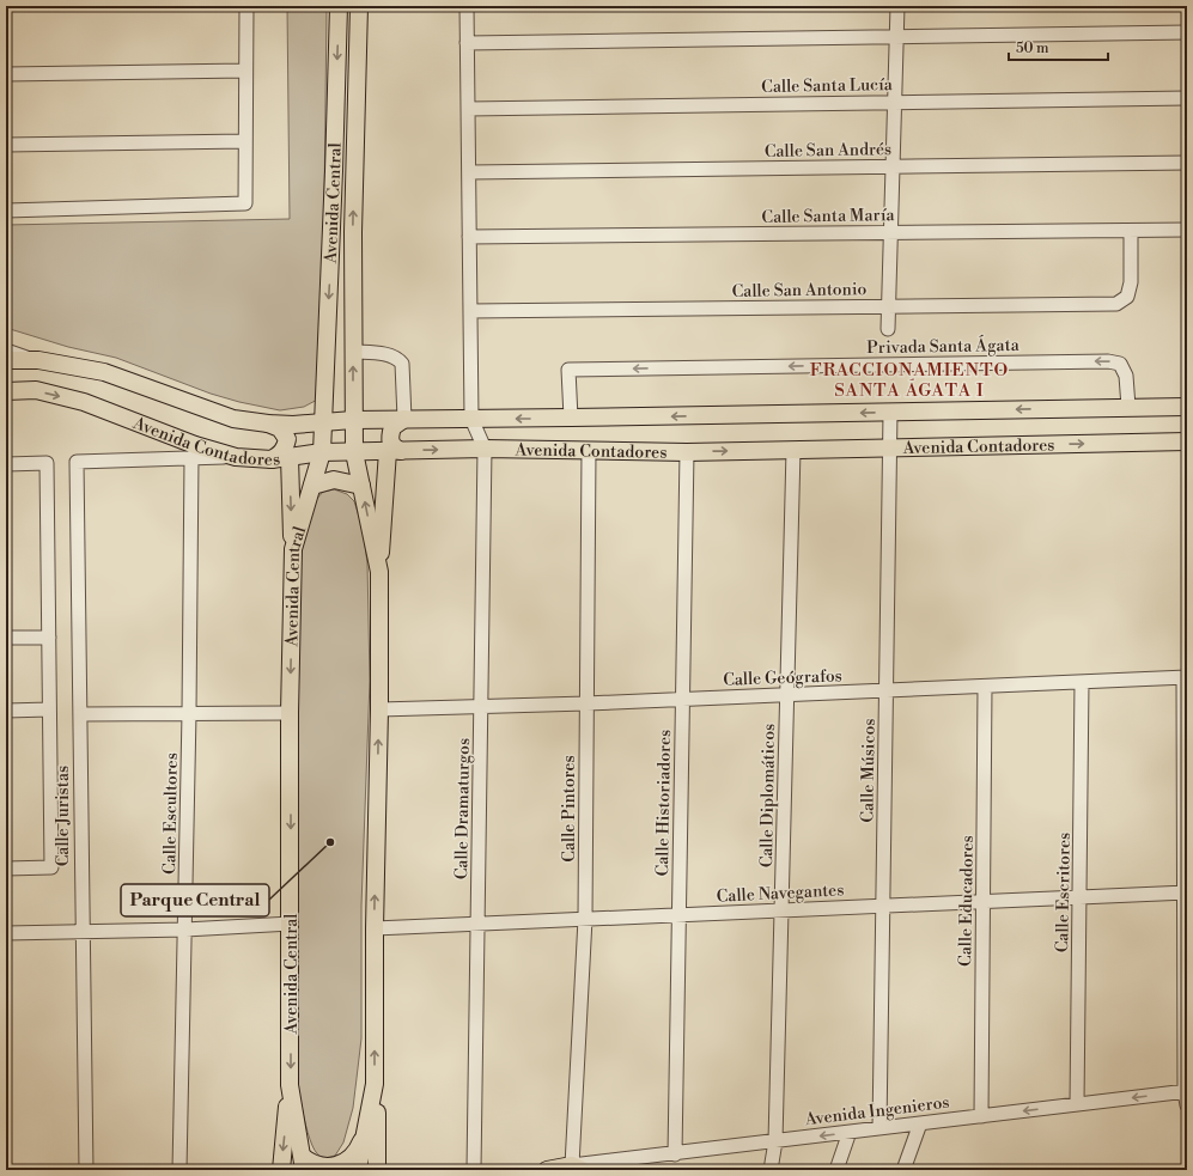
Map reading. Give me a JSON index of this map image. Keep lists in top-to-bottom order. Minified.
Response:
{"streets":{"main road":["Avenida Central","Avenida Contadores"],"street":["Calle Santa Lucía","Calle San Andrés","Calle Santa María","Calle San Antonio","Privada Santa Ágata","Calle Geógrafos","Calle Músicos","Calle Diplomáticos","Calle Historiadores","Calle Dramaturgos","Calle Pintores","Calle Escultores","Calle Juristas","Calle Navegantes","Calle Escritores","Calle Educadores","Avenida Ingenieros"]},"crossings":[["Avenida Central","Avenida Contadores"],["Avenida Central","Calle Geógrafos"],["Avenida Central","Calle Navegantes"],["Calle Santa María","Calle San Antonio"],["Privada Santa Ágata","Avenida Contadores"],["Avenida Contadores","Calle Músicos"],["Avenida Contadores","Calle Diplomáticos"],["Avenida Contadores","Calle Historiadores"],["Avenida Contadores","Calle Dramaturgos"],["Avenida Contadores","Calle Pintores"],["Calle Geógrafos","Calle Músicos"],["Calle Geógrafos","Calle Diplomáticos"],["Calle Geógrafos","Calle Historiadores"],["Calle Geógrafos","Calle Dramaturgos"],["Calle Geógrafos","Calle Pintores"],["Calle Geógrafos","Calle Escritores"],["Calle Geógrafos","Calle Educadores"],["Calle Músicos","Calle Navegantes"],["Calle Músicos","Avenida Ingenieros"],["Calle Diplomáticos","Calle Navegantes"],["Calle Diplomáticos","Avenida Ingenieros"],["Calle Historiadores","Calle Navegantes"],["Calle Historiadores","Avenida Ingenieros"],["Calle Dramaturgos","Calle Navegantes"],["Calle Pintores","Calle Navegantes"],["Calle Pintores","Avenida Ingenieros"],["Calle Escultores","Calle Juristas"],["Calle Navegantes","Calle Escritores"],["Calle Navegantes","Calle Educadores"],["Calle Escritores","Avenida Ingenieros"],["Calle Educadores","Avenida Ingenieros"]],"one_way":["Privada Santa Ágata","Avenida Ingenieros"],"districts":["FRACCIONAMIENTO SANTA ÁGATA I"],"places":["Parque Central"],"scale_bar":"50 m"}
